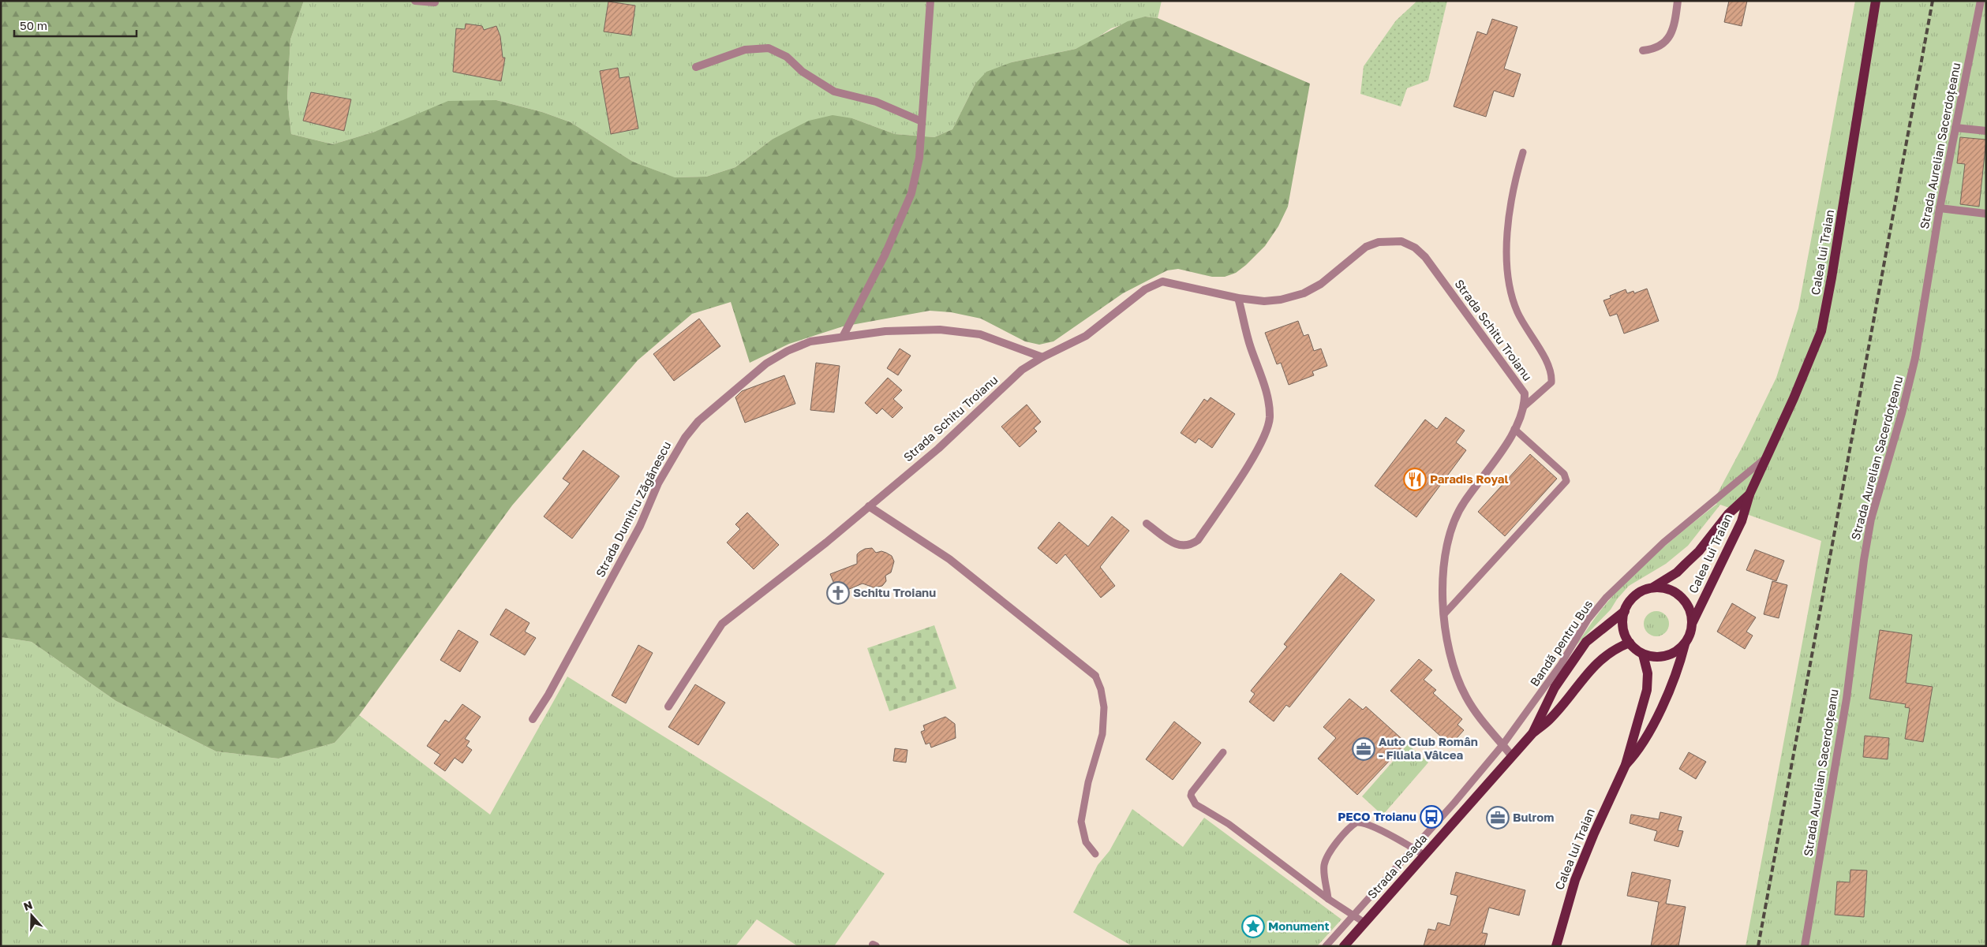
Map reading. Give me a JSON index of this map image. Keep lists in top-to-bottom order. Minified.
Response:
{"streets":{"main road":["Calea lui Traian","Strada Posada"],"street":["Strada Aurelian Sacerdoțeanu","Strada Schitu Troianu","Strada Dumitru Zăgănescu"],"lane":["Bandă pentru Bus"]},"crossings":[["Calea lui Traian","Bandă pentru Bus"],["Calea lui Traian","Strada Posada"]],"places":{"restaurant":["Paradis Royal"],"church":["Schitu Troianu"],"office":["Auto Club Român - Filiala Vâlcea","Bulrom"],"bus stop":["PECO Troianu"],"place":["Monument"]},"scale_bar":"50 m","north":"top"}
